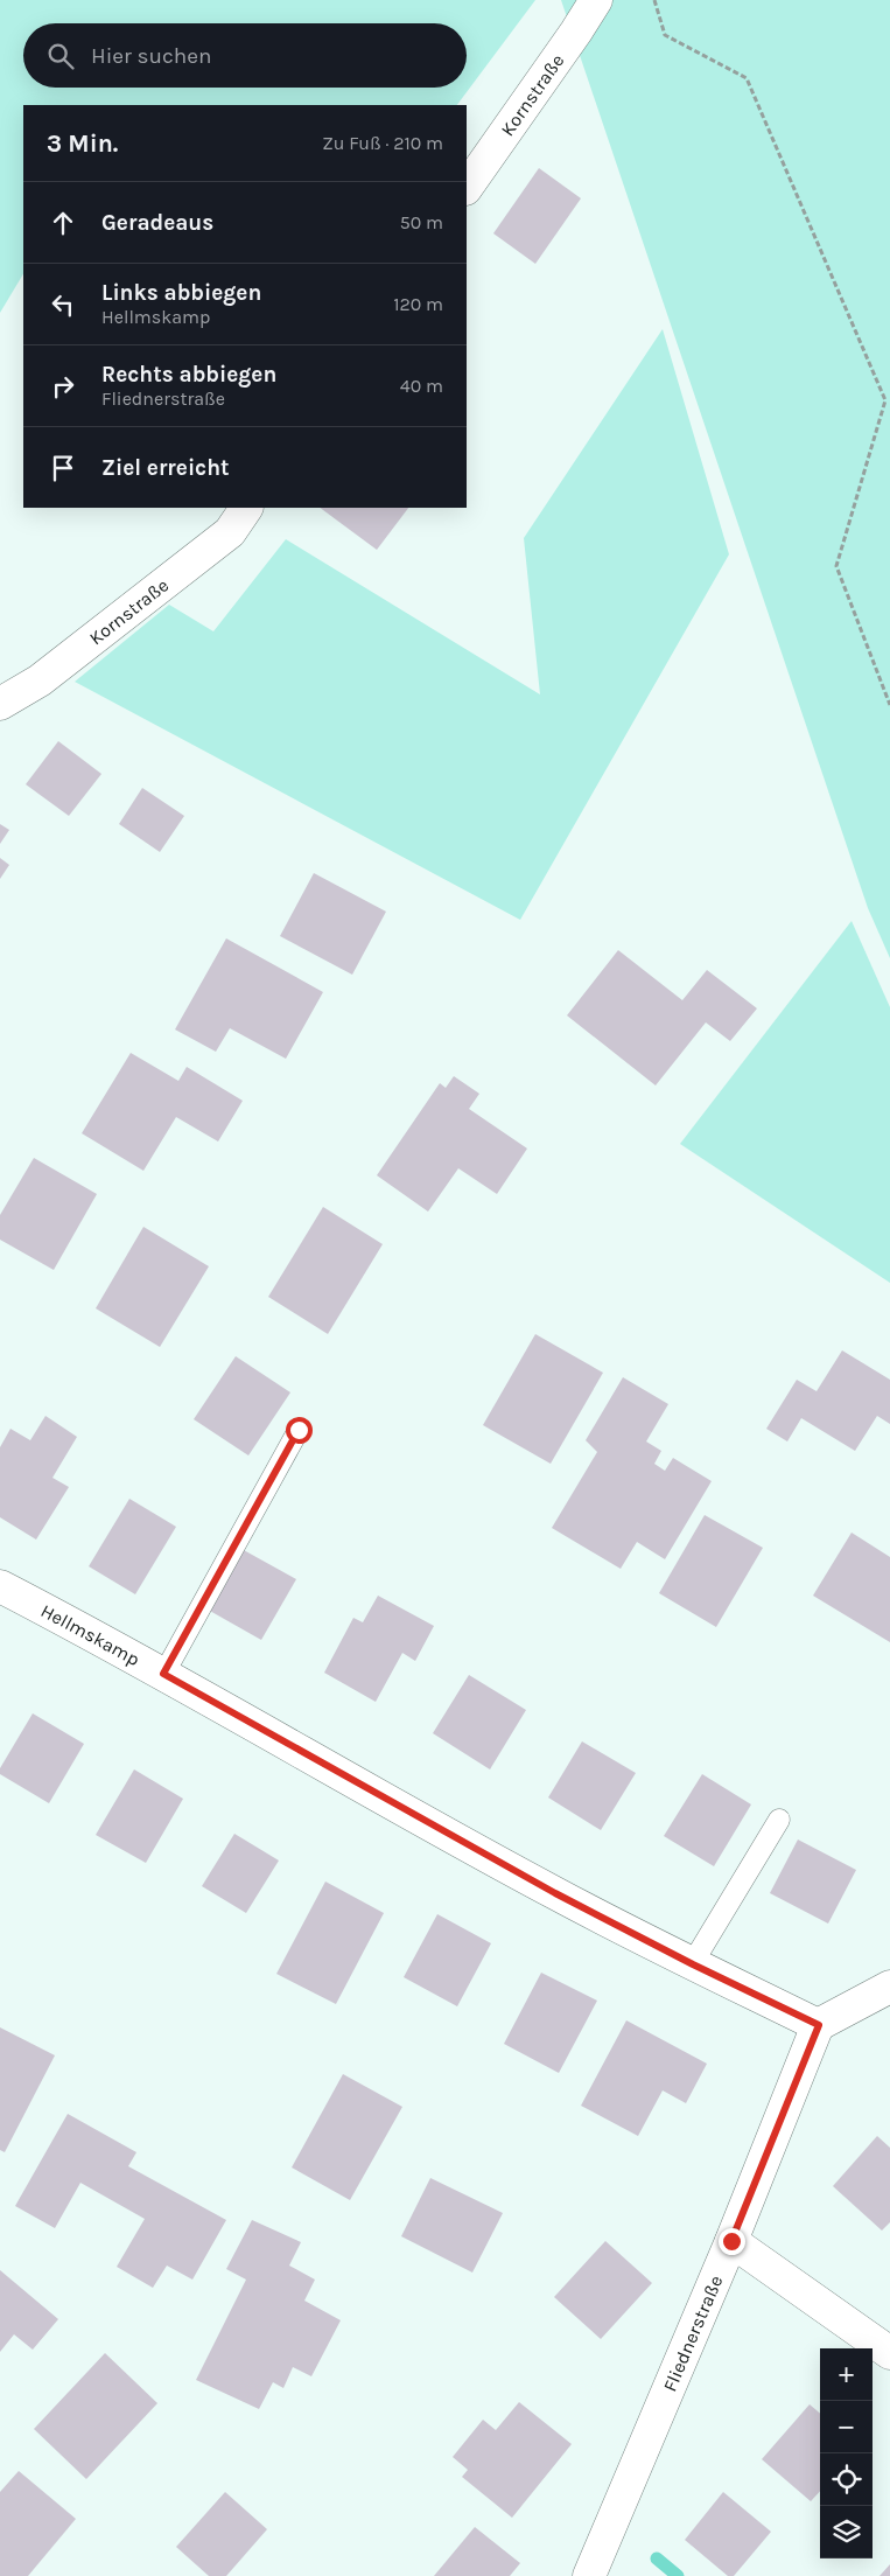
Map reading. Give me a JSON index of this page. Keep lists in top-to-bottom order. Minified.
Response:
{"streets":{"street":["Kornstraße","Hellmskamp","Fliednerstraße"]},"crossings":[["Hellmskamp","Fliednerstraße"]],"page":{"search":"Hier suchen","heading":["3 Min.","Zu Fuß · 210 m"],"list":[["Geradeaus","50 m"],["Links abbiegen","Hellmskamp","120 m"],["Rechts abbiegen","Fliednerstraße","40 m"],"Ziel erreicht"],"map_buttons":["+","−"]}}
